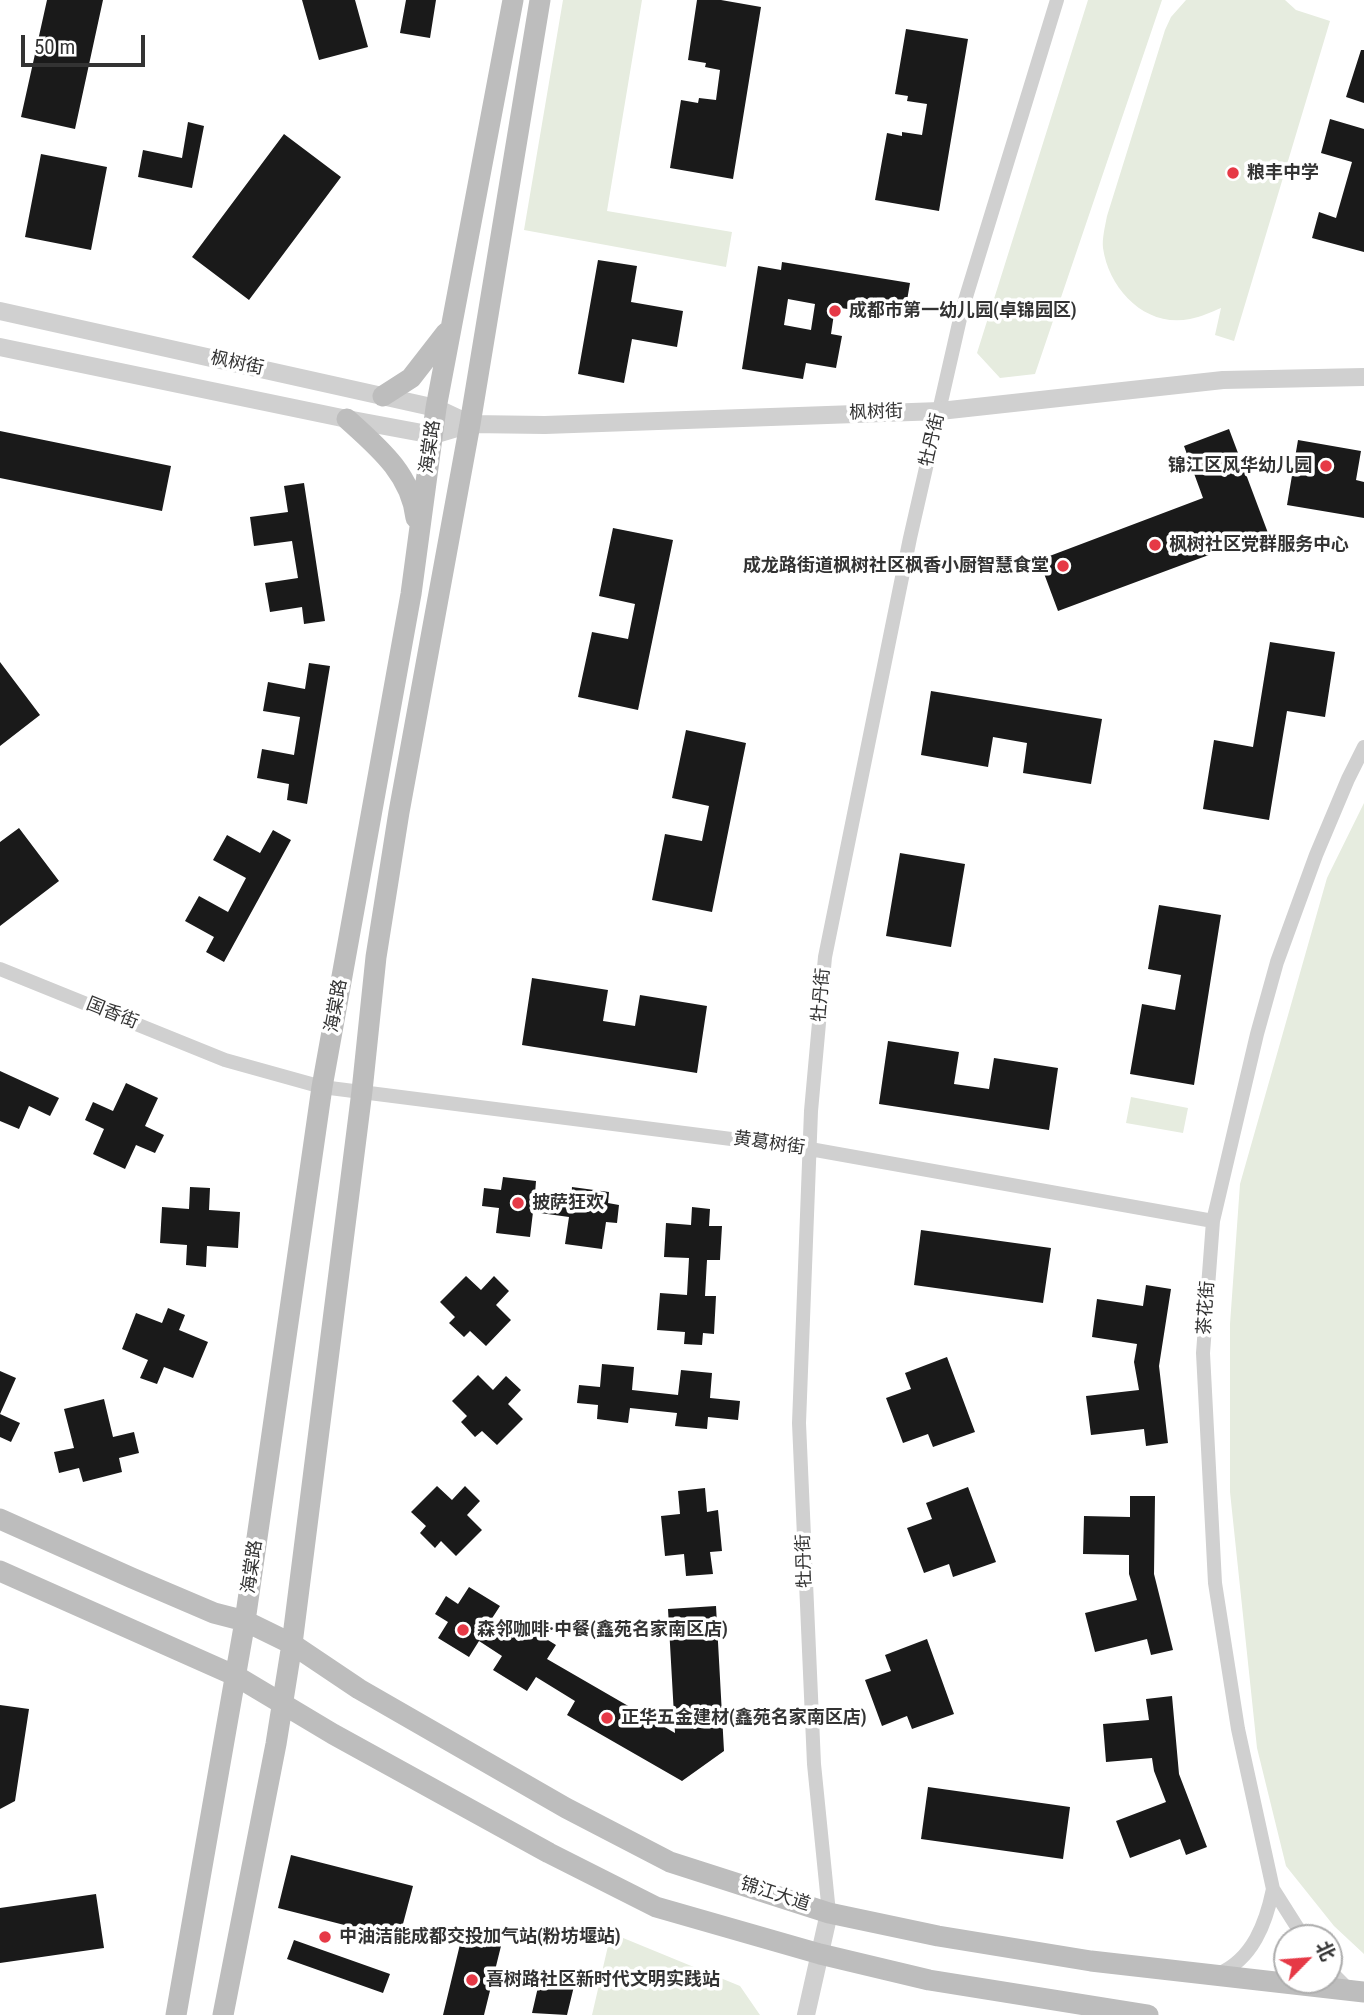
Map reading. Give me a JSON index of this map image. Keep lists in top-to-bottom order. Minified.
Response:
{"streets":{"main road":["海棠路","锦江大道"],"street":["枫树街","牡丹街","国香街","黄葛树街","茶花街"]},"crossings":[["枫树街","牡丹街"],["枫树街","海棠路"],["牡丹街","黄葛树街"],["牡丹街","锦江大道"],["海棠路","国香街"],["海棠路","黄葛树街"],["海棠路","锦江大道"],["国香街","黄葛树街"],["黄葛树街","茶花街"],["茶花街","锦江大道"]],"places":["粮丰中学","成都市第一幼儿园(卓锦园区)","锦江区风华幼儿园","枫树社区党群服务中心","成龙路街道枫树社区枫香小厨智慧食堂","披萨狂欢","森邻咖啡·中餐(鑫苑名家南区店)","正华五金建材(鑫苑名家南区店)","中油洁能成都交投加气站(粉坊堰站)","喜树路社区新时代文明实践站"],"scale_bar":"50 m","north":"top right"}
